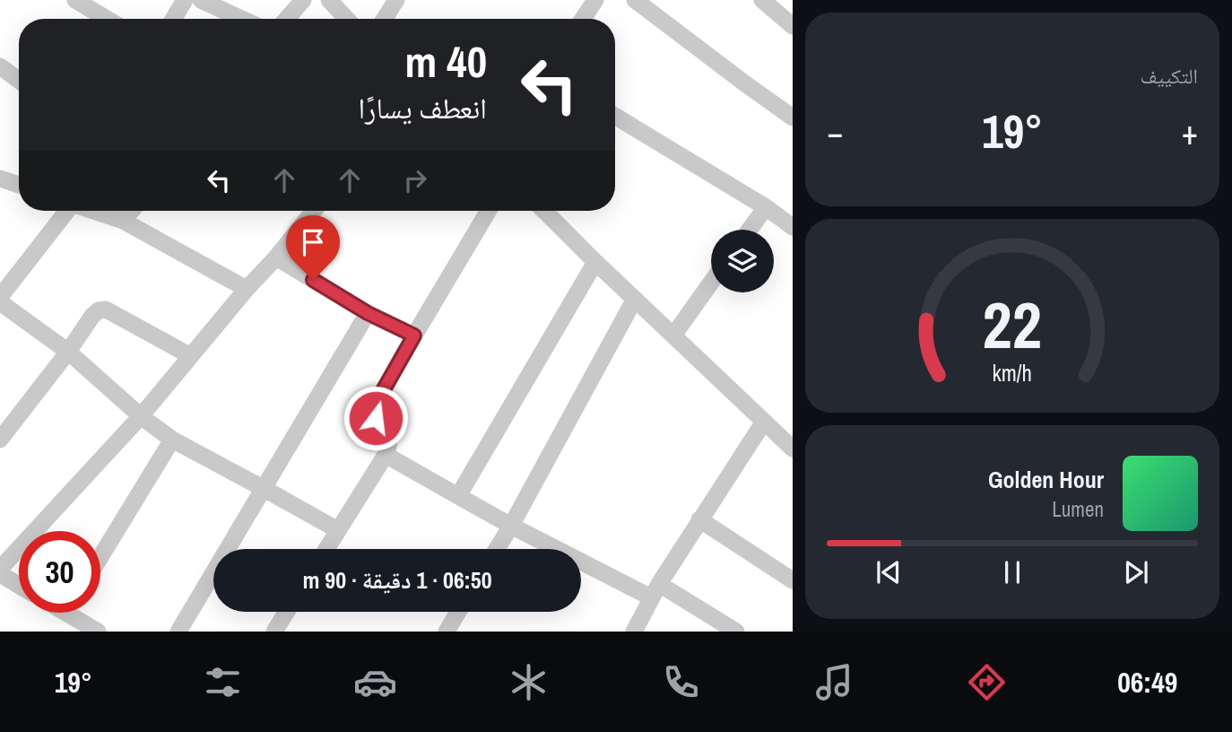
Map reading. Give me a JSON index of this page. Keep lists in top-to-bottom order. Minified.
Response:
{"page":{"tile":"التكييف","turn":["40 m","انعطف يسارًا"],"heat":["−","19°","+"],"song":["Golden Hour","Lumen"],"limit":"30","trip":"06:50 · 1 دقيقة · 90 m","tabs":["06:49","19°"],"gauge":["22","km/h"]}}
